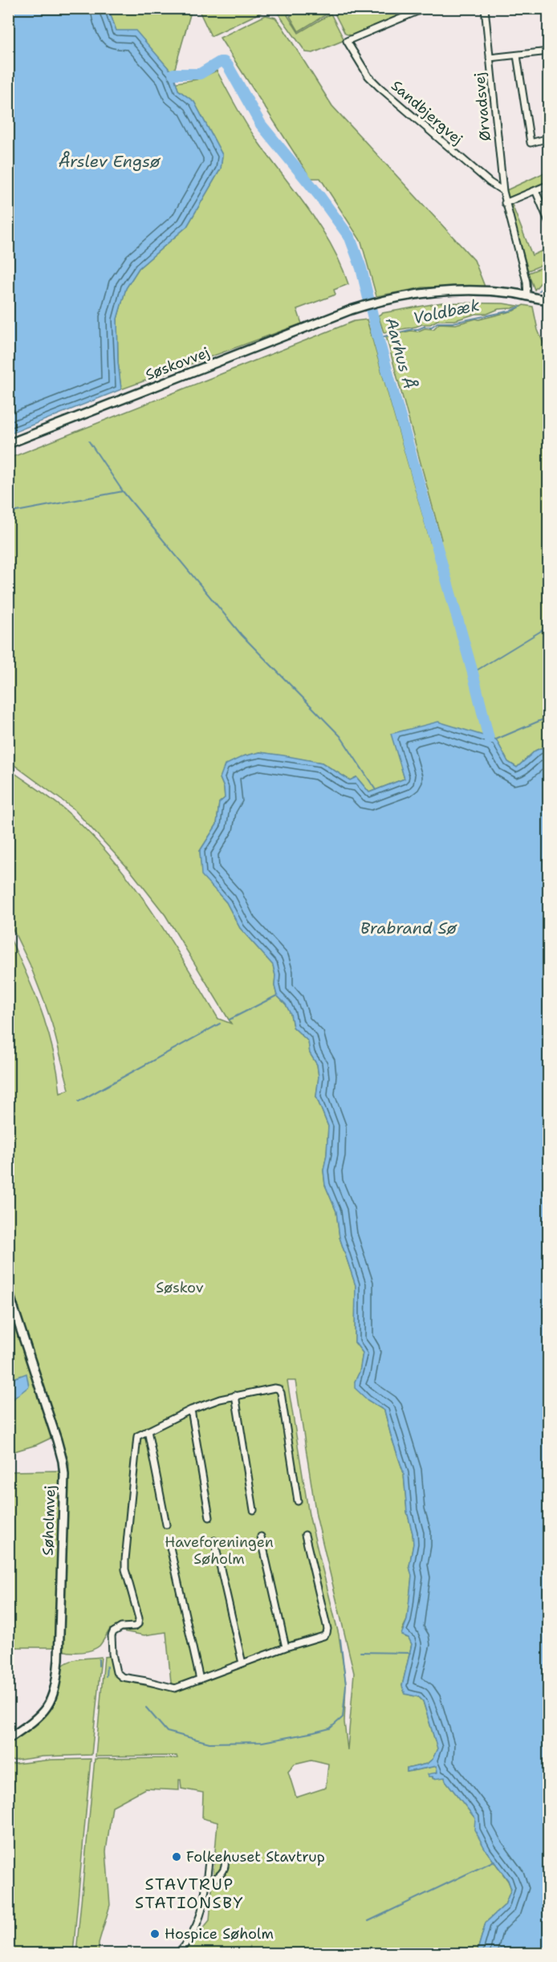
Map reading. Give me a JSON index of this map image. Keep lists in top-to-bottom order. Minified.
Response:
{"streets":{"street":["Ørvadsvej","Sandbjergvej","Søskovvej","Søholmvej"]},"crossings":[["Ørvadsvej","Sandbjergvej"],["Ørvadsvej","Søskovvej"]],"districts":["STAVTRUP STATIONSBY"],"water":["Årslev Engsø","Voldbæk","Aarhus Å","Brabrand Sø"],"parks":["Søskov","Haveforeningen Søholm"],"places":["Folkehuset Stavtrup","Hospice Søholm"]}
